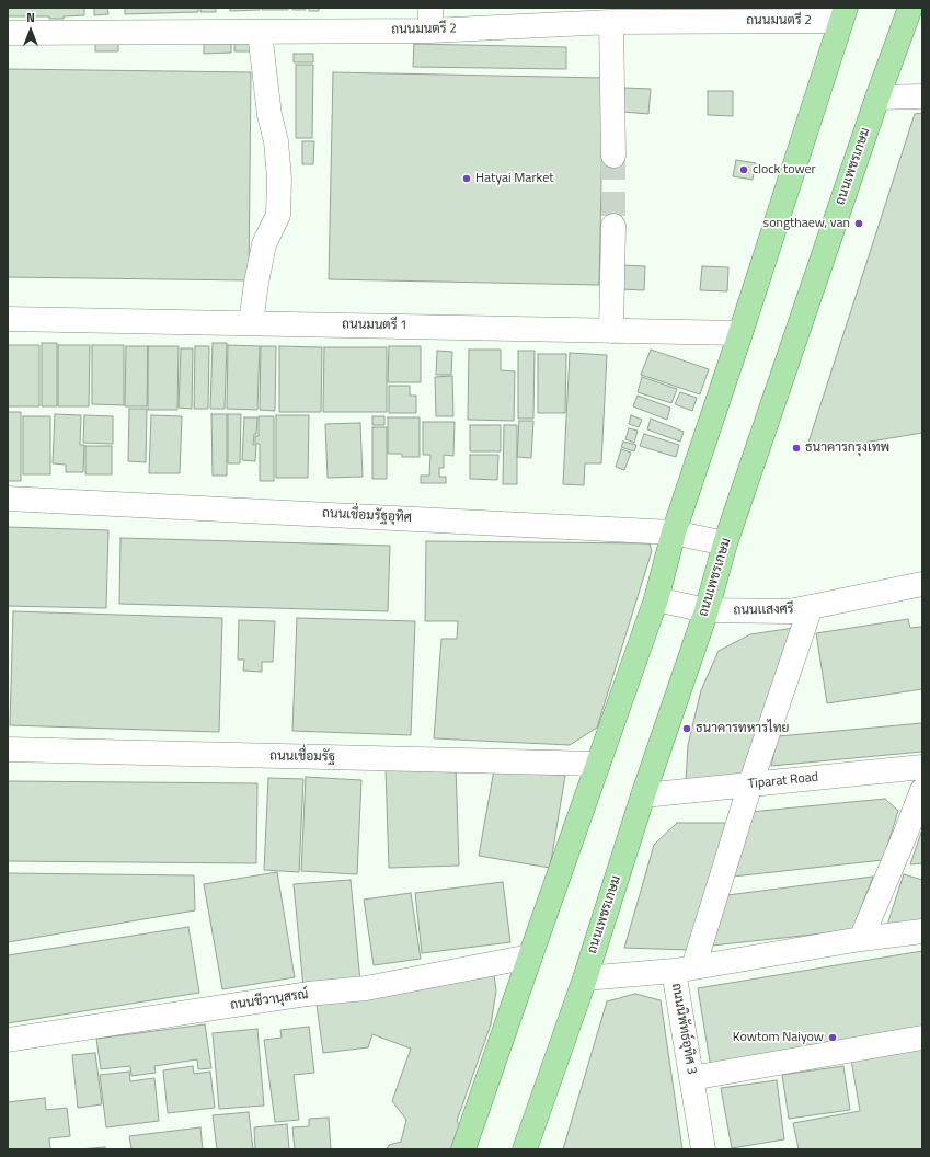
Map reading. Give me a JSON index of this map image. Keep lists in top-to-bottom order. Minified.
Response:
{"streets":{"main road":["ถนนเพชรเกษม"],"street":["ถนนมนตรี 2","ถนนมนตรี 1","ถนนเชื่อมรัฐอุทิศ","ถนนเเสงศรี","ถนนเชื่อมรัฐ","Tiparat Road","ถนนชีวานุสรณ์","ถนนนิพัทธ์อุทิศ 3"]},"crossings":[["ถนนเพชรเกษม","ถนนเชื่อมรัฐอุทิศ"],["ถนนเพชรเกษม","ถนนเเสงศรี"],["ถนนเพชรเกษม","Tiparat Road"],["ถนนเพชรเกษม","ถนนนิพัทธ์อุทิศ 3"]],"places":["clock tower","Hatyai Market","songthaew, van","ธนาคารกรุงเทพ","ธนาคารทหารไทย","Kowtom Naiyow"],"north":"top"}
